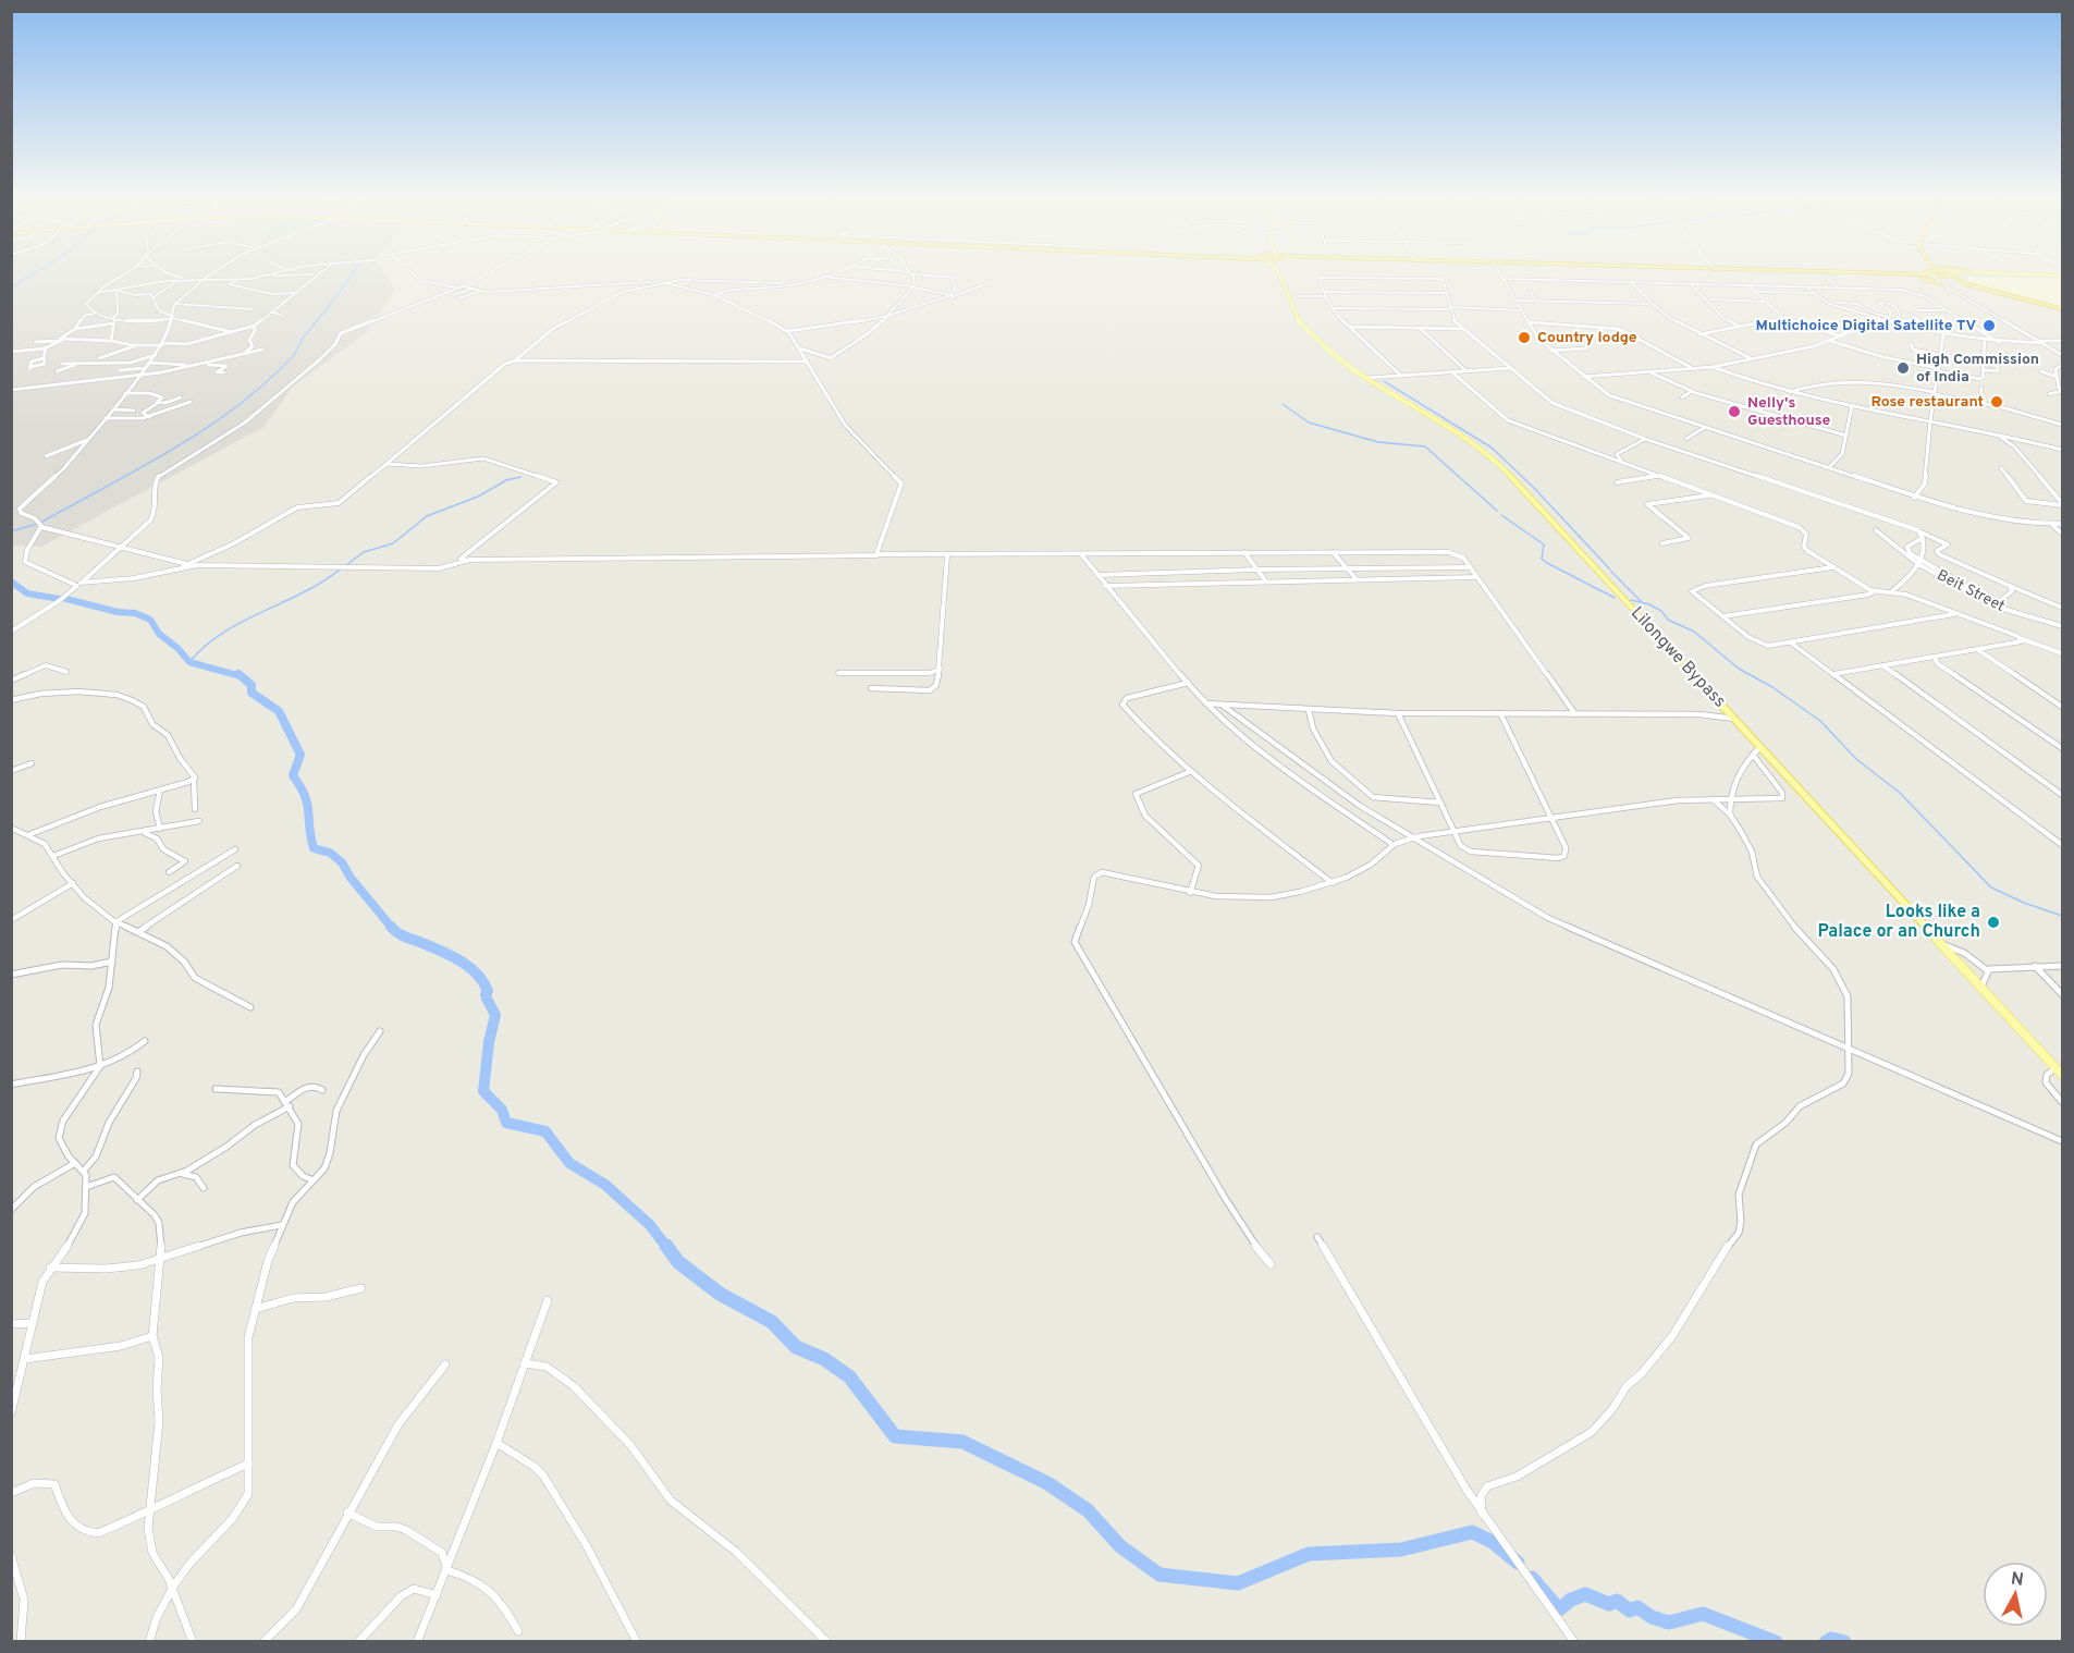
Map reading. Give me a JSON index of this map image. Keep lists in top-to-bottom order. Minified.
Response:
{"streets":{"main road":["Lilongwe Bypass"],"street":["Beit Street"]},"places":["Multichoice Digital Satellite TV","Country lodge","High Commission of India","Rose restaurant","Nelly's Guesthouse","Looks like a Palace or an Church"],"north":"top"}
